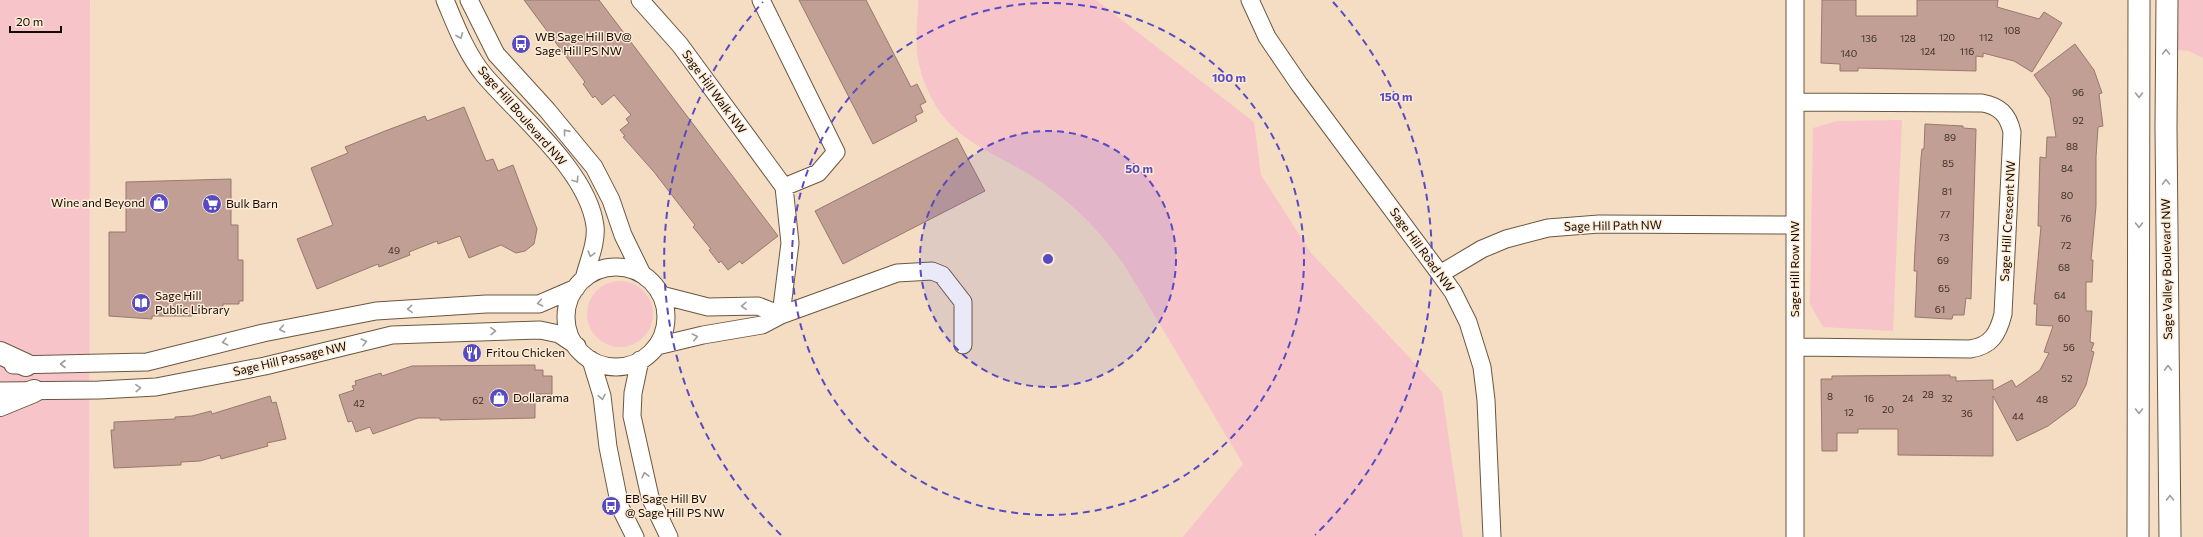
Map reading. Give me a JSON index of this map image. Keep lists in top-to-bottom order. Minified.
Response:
{"streets":{"street":["Sage Hill Walk NW","Sage Hill Boulevard NW","Sage Hill Crescent NW","Sage Hill Path NW","Sage Hill Road NW","Sage Hill Row NW","Sage Valley Boulevard NW","Sage Hill Passage NW"]},"crossings":[["Sage Hill Boulevard NW","Sage Hill Passage NW"],["Sage Hill Crescent NW","Sage Hill Row NW"],["Sage Hill Path NW","Sage Hill Road NW"],["Sage Hill Path NW","Sage Hill Row NW"]],"places":{"bus stop":["WB Sage Hill BV@ Sage Hill PS NW","EB Sage Hill BV @ Sage Hill PS NW"],"shop":["Wine and Beyond","Dollarama"],"supermarket":["Bulk Barn"],"library":["Sage Hill Public Library"],"restaurant":["Fritou Chicken"]},"house_numbers":["108","120","112","136","128","124","116","140","96","92","89","88","85","84","81","80","77","76","73","72","49","69","68","65","64","61","60","56","52","28","8","16","24","32","48","62","42","20","12","36","44"],"scale_bar":"20 m","rings":["100 m","150 m","50 m"]}
